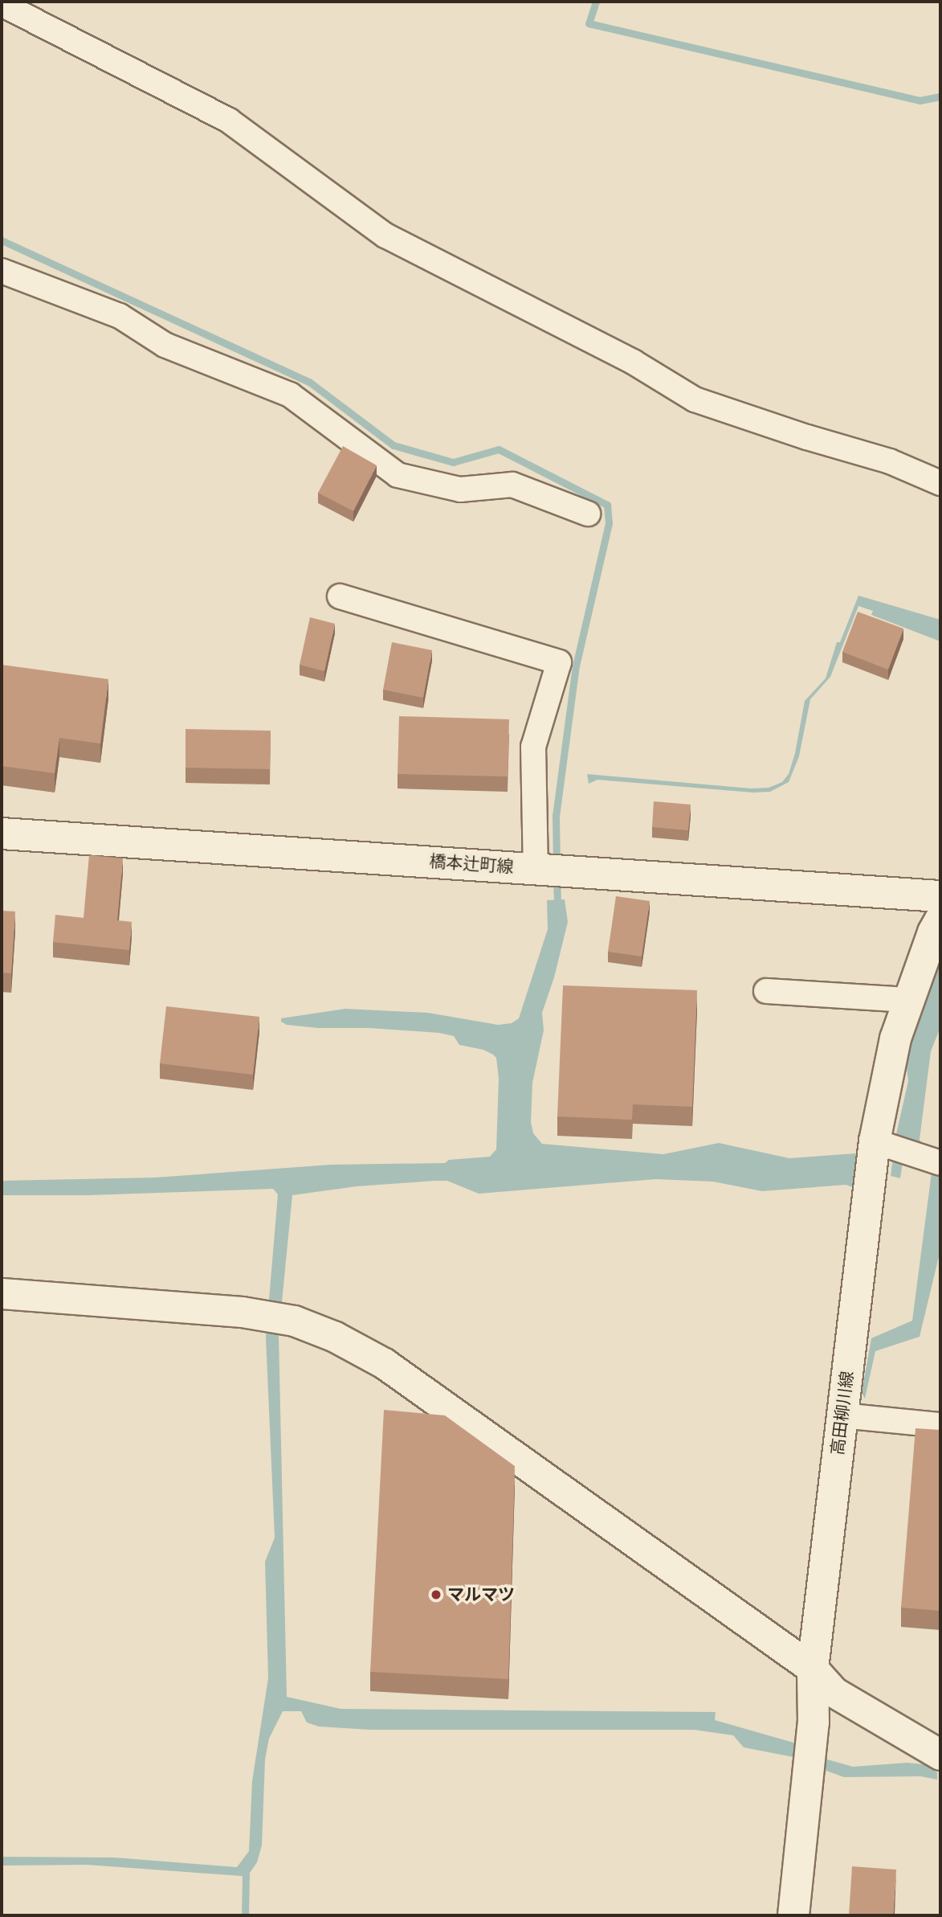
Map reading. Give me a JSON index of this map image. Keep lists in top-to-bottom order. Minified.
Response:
{"streets":{"main road":["橋本辻町線","高田柳川線"]},"places":["マルマツ"]}
